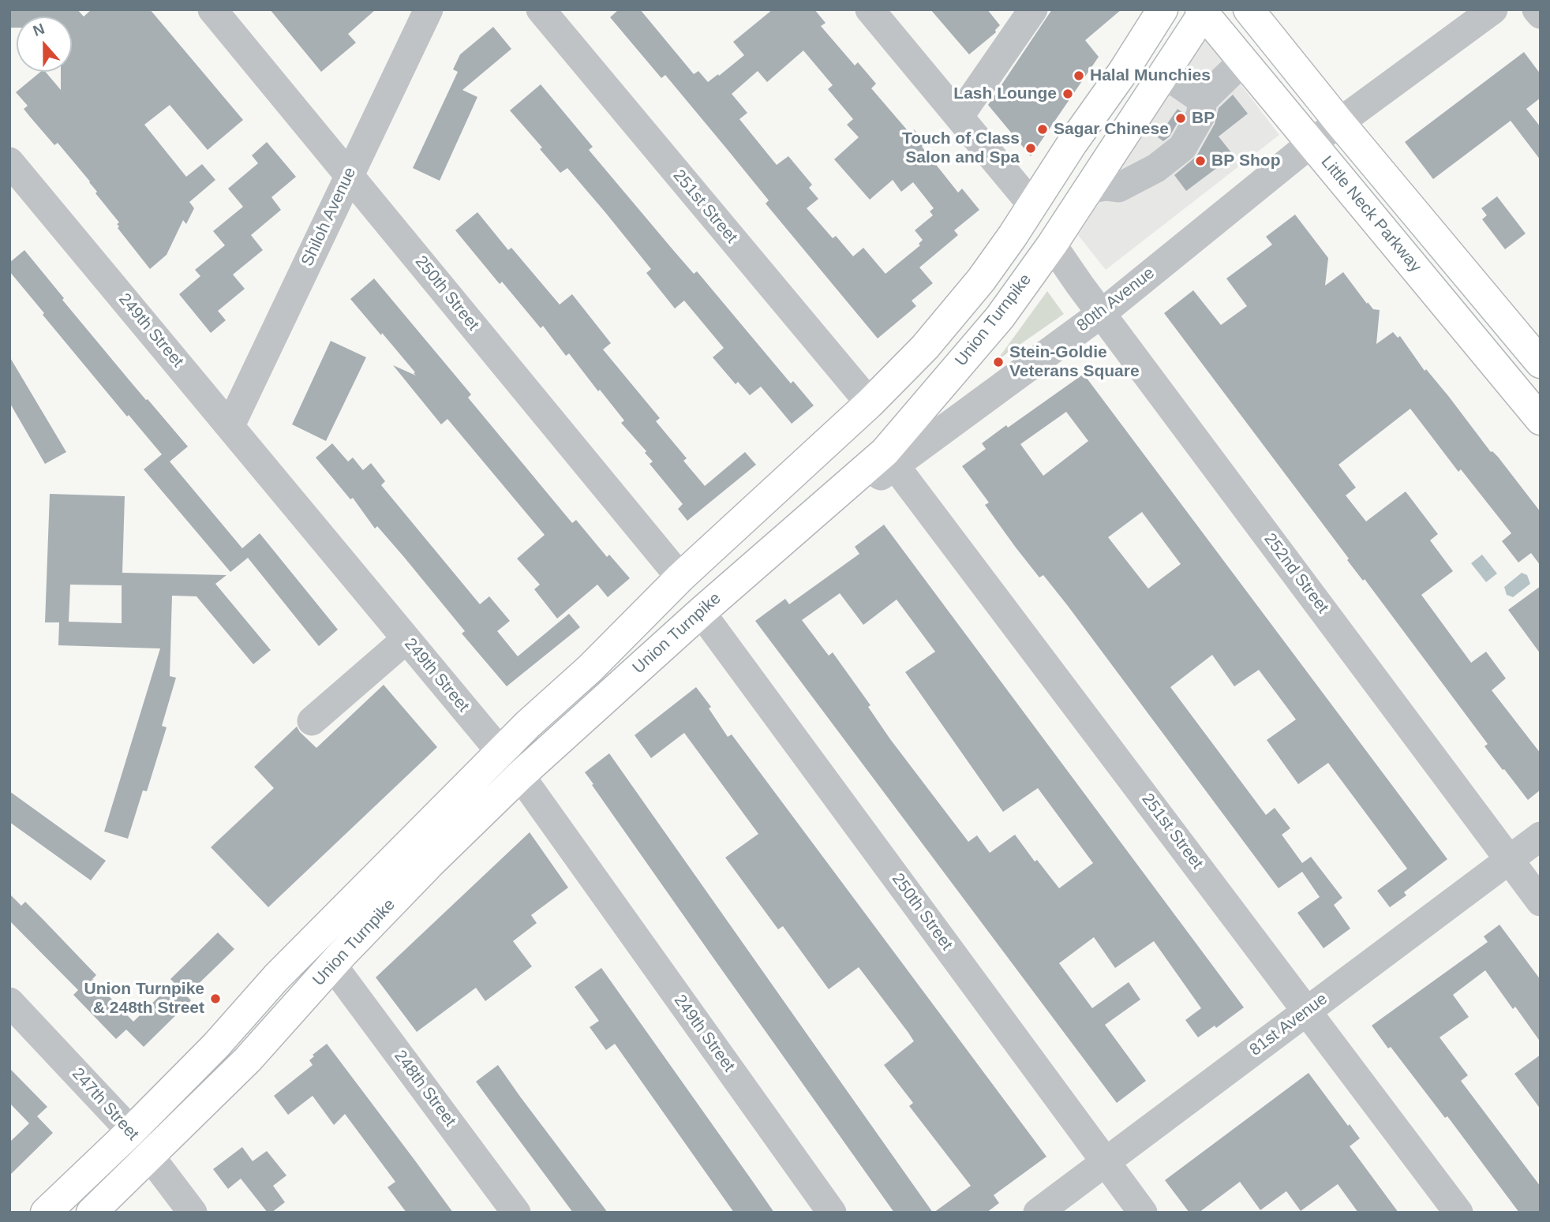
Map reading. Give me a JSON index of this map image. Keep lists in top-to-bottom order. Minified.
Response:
{"streets":{"main road":["Little Neck Parkway","Union Turnpike"],"street":["251st Street","Shiloh Avenue","250th Street","80th Avenue","249th Street","252nd Street","81st Avenue","248th Street","247th Street"]},"crossings":[["251st Street","80th Avenue"],["251st Street","Union Turnpike"],["251st Street","81st Avenue"],["Little Neck Parkway","80th Avenue"],["Little Neck Parkway","Union Turnpike"],["Shiloh Avenue","250th Street"],["Shiloh Avenue","249th Street"],["250th Street","Union Turnpike"],["250th Street","81st Avenue"],["80th Avenue","Union Turnpike"],["80th Avenue","252nd Street"],["Union Turnpike","249th Street"],["Union Turnpike","252nd Street"],["Union Turnpike","248th Street"],["Union Turnpike","247th Street"],["252nd Street","81st Avenue"]],"places":["Halal Munchies","Lash Lounge","BP","Sagar Chinese","Touch of Class Salon and Spa","BP Shop","Stein-Goldie Veterans Square","Union Turnpike & 248th Street"],"north":"top"}
